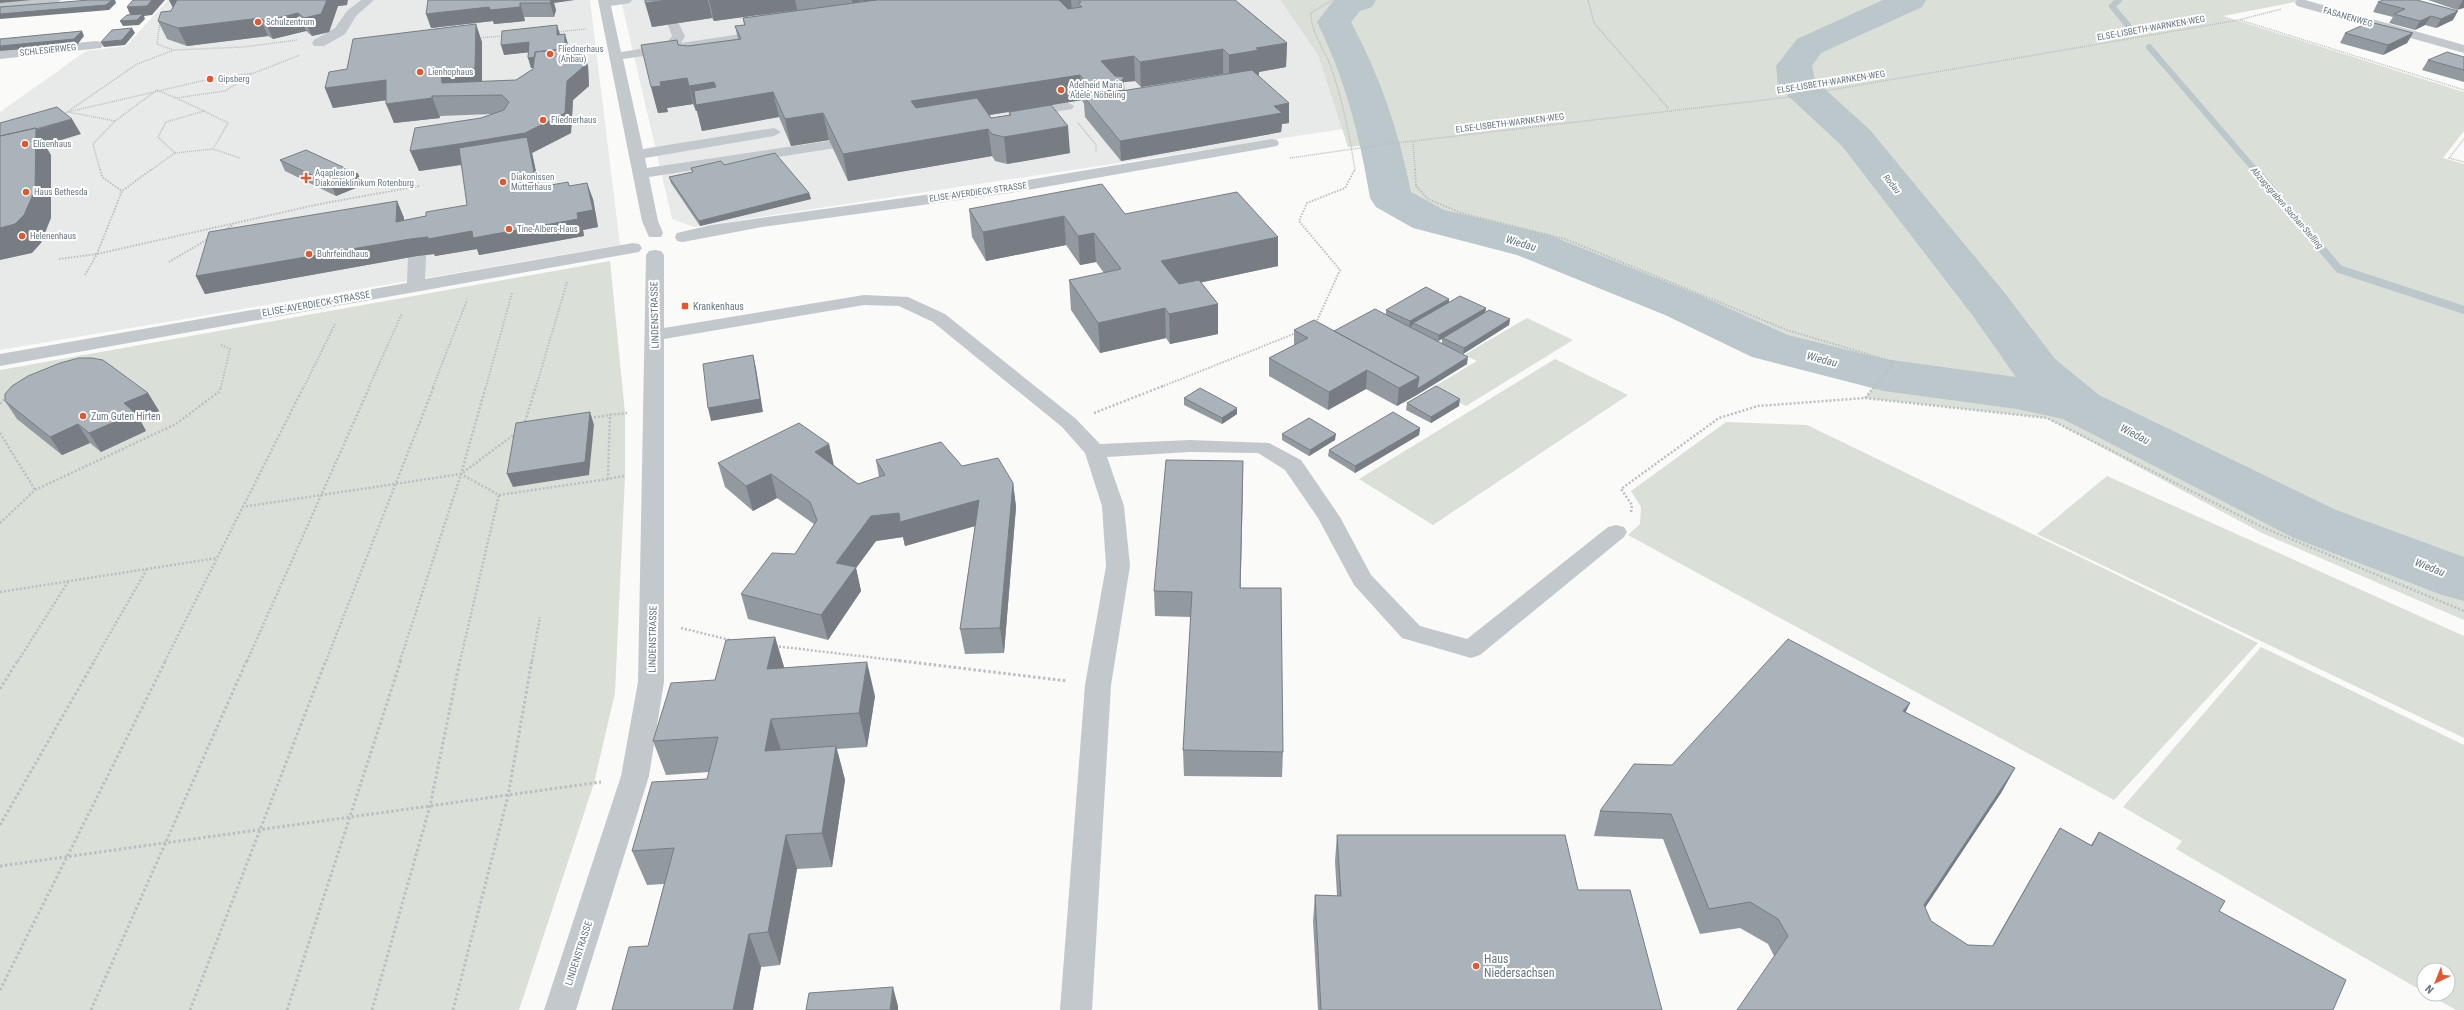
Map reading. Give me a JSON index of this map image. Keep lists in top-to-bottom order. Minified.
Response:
{"streets":{"street":["FASANENWEG","SCHLESIERWEG","ELISE-AVERDIECK-STRASSE","LINDENSTRASSE"],"path":["ELSE-LISBETH-WARNKEN-WEG"]},"crossings":[["FASANENWEG","ELSE-LISBETH-WARNKEN-WEG"],["ELISE-AVERDIECK-STRASSE","LINDENSTRASSE"]],"water":["Rodau","Abzugsgraben Suchan-Stelling","Wiedau"],"places":{"other":["Schulzentrum","Fliednerhaus (Anbau)","Lienhophaus","Gipsberg","Adelheid Maria 'Adele' Nöbeling","Fliednerhaus","Elisenhaus","Diakonissen Mutterhaus","Haus Bethesda","Tine-Albers-Haus","Helenenhaus","Buhrfeindhaus","Zum Guten Hirten","Haus Niedersachsen"],"health":["Agaplesion Diakonieklinikum Rotenburg"],"transit":["Krankenhaus"]},"north":"bottom left"}
